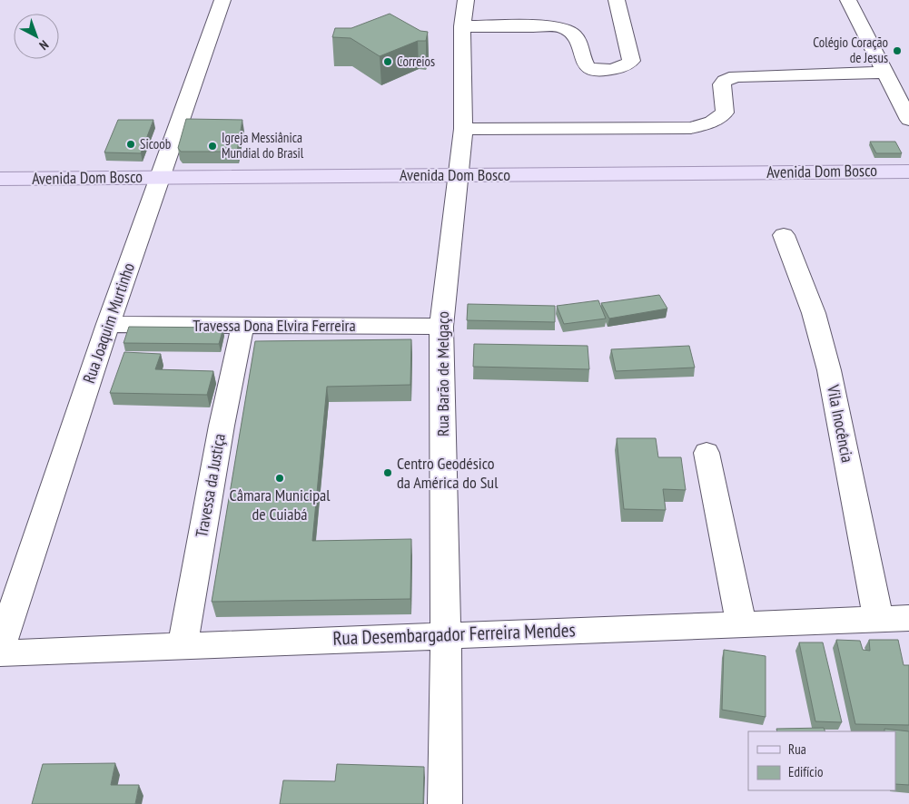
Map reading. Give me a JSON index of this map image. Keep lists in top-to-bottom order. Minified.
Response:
{"streets":{"main road":["Avenida Dom Bosco"],"street":["Rua Joaquim Murtinho","Travessa Dona Elvira Ferreira","Rua Barão de Melgaço","Vila Inocência","Travessa da Justiça","Rua Desembargador Ferreira Mendes"]},"crossings":[["Avenida Dom Bosco","Rua Joaquim Murtinho"],["Avenida Dom Bosco","Rua Barão de Melgaço"],["Rua Joaquim Murtinho","Travessa Dona Elvira Ferreira"],["Travessa Dona Elvira Ferreira","Rua Barão de Melgaço"],["Travessa Dona Elvira Ferreira","Travessa da Justiça"],["Rua Barão de Melgaço","Rua Desembargador Ferreira Mendes"],["Vila Inocência","Rua Desembargador Ferreira Mendes"],["Travessa da Justiça","Rua Desembargador Ferreira Mendes"]],"places":["Colégio Coração de Jesus","Correios","Sicoob","Igreja Messiânica Mundial do Brasil","Centro Geodésico da América do Sul","Câmara Municipal de Cuiabá"],"legend":["Rua","Edifício"],"north":"bottom right"}
